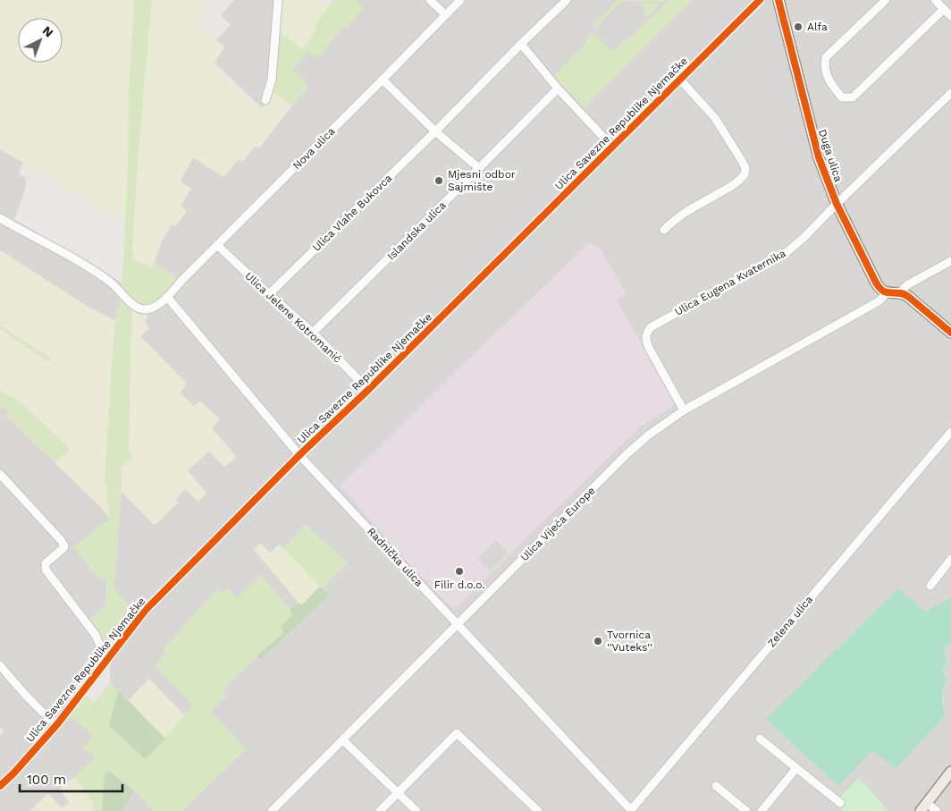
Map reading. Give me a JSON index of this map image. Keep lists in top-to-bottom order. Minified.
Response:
{"streets":{"main road":["Duga ulica"],"street":["Ulica Savezne Republike Njemačke","Nova ulica","Ulica Vlahe Bukovca","Islandska ulica","Ulica Eugena Kvaternika","Ulica Jelene Kotromanić","Ulica Vijeća Europe","Radnička ulica","Zelena ulica"]},"crossings":[["Ulica Savezne Republike Njemačke","Ulica Vlahe Bukovca"],["Ulica Savezne Republike Njemačke","Islandska ulica"],["Ulica Savezne Republike Njemačke","Ulica Jelene Kotromanić"],["Ulica Savezne Republike Njemačke","Radnička ulica"],["Nova ulica","Ulica Jelene Kotromanić"],["Nova ulica","Radnička ulica"],["Duga ulica","Ulica Eugena Kvaternika"],["Duga ulica","Ulica Vijeća Europe"],["Ulica Vlahe Bukovca","Ulica Jelene Kotromanić"],["Islandska ulica","Ulica Jelene Kotromanić"],["Ulica Eugena Kvaternika","Ulica Vijeća Europe"],["Ulica Vijeća Europe","Radnička ulica"],["Radnička ulica","Zelena ulica"]],"places":["Alfa","Mjesni odbor Sajmište","Filir d.o.o.","Tvornica ''Vuteks''"],"scale_bar":"100 m","north":"top right"}
